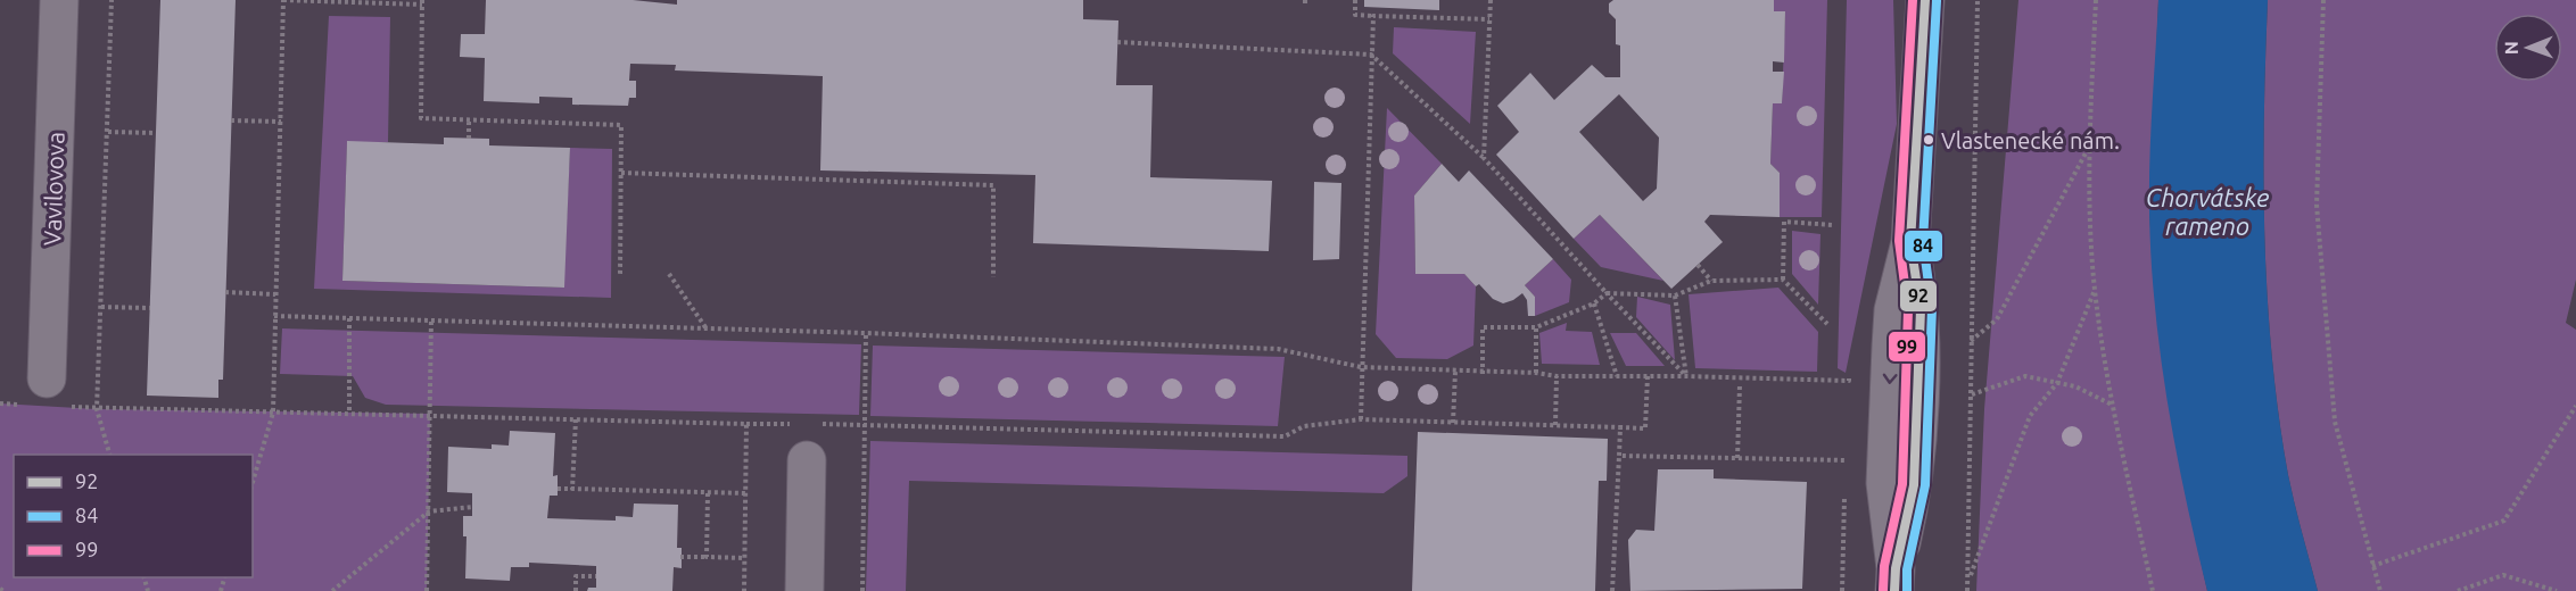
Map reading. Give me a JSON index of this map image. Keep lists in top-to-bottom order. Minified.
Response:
{"streets":{"street":["Vavilovova"]},"water":["Chorvátske rameno"],"places":["Vlastenecké nám."],"lines":["transit line 92","transit line 99","transit line 84"],"legend":["92","84","99"],"north":"left"}
